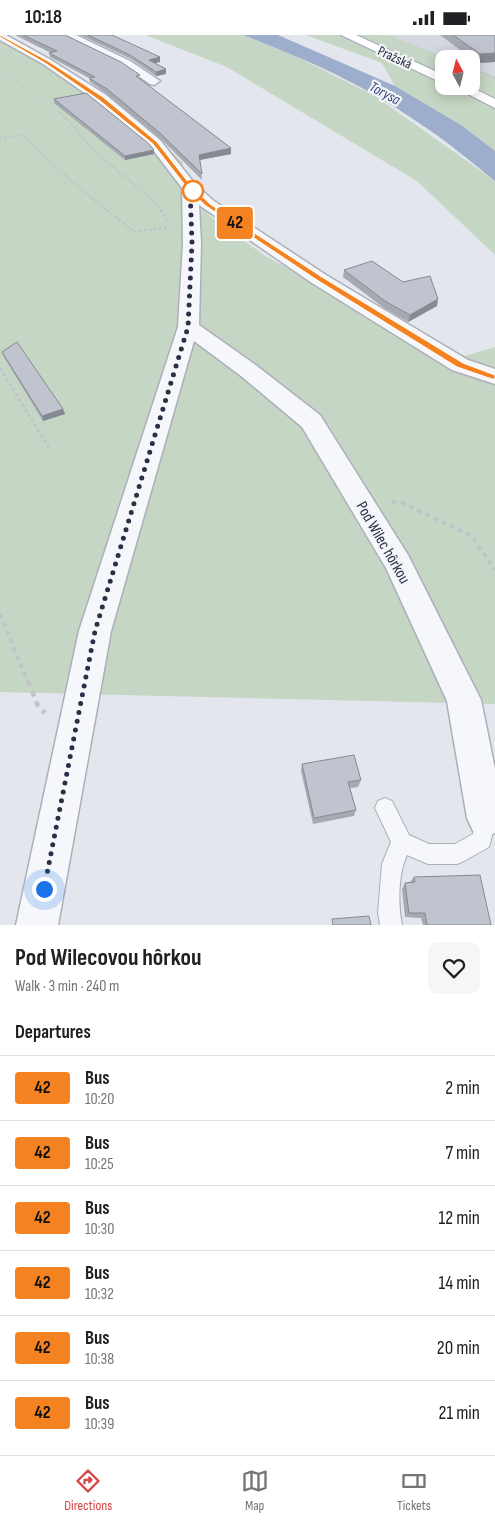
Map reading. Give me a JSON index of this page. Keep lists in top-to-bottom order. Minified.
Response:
{"streets":{"main road":["Pražská"],"street":["Pod Wilec hôrkou"]},"water":["Torysa"],"lines":["bus line 42"],"north":"top","page":{"status":"10:18","on_map":"42","heading":[["Pod Wilecovou hôrkou","Walk · 3 min · 240 m"],"Departures"],"list":[{"mark":"42","name":"Bus","note":"10:20","value":"2 min"},{"mark":"42","name":"Bus","note":"10:25","value":"7 min"},{"mark":"42","name":"Bus","note":"10:30","value":"12 min"},{"mark":"42","name":"Bus","note":"10:32","value":"14 min"},{"mark":"42","name":"Bus","note":"10:38","value":"20 min"},{"mark":"42","name":"Bus","note":"10:39","value":"21 min"}],"tabs":["Directions","Map","Tickets"]}}
